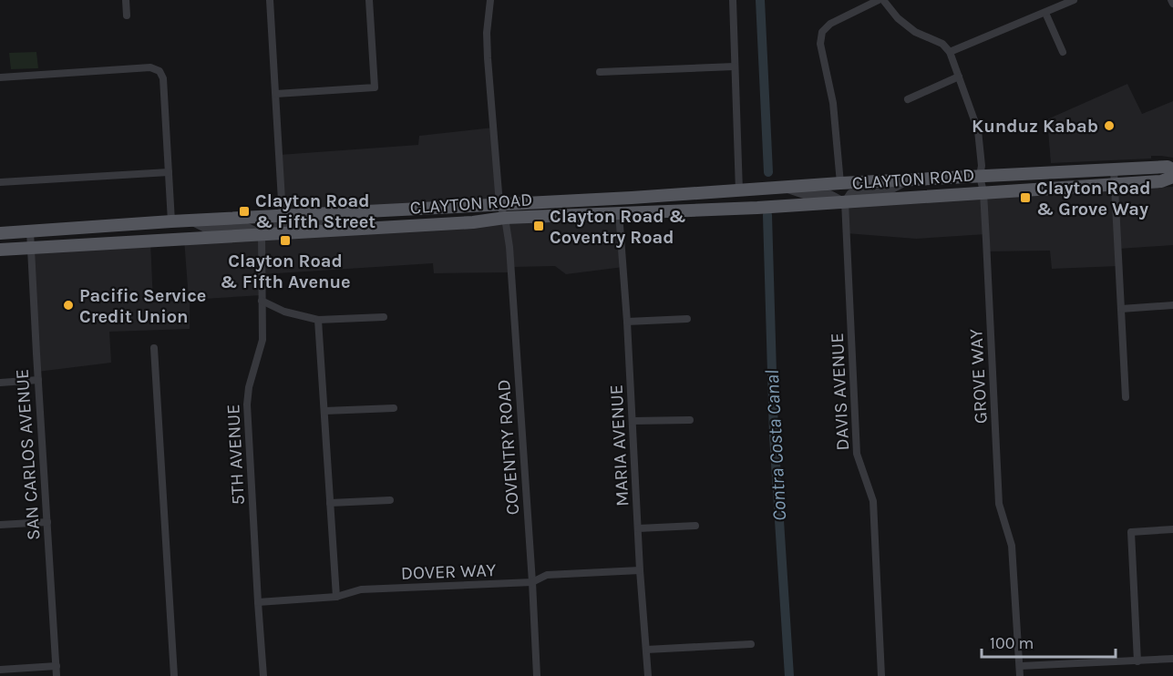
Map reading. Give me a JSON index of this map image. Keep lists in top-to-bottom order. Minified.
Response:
{"streets":{"main road":["CLAYTON ROAD"],"street":["GROVE WAY","DAVIS AVENUE","MARIA AVENUE","COVENTRY ROAD","SAN CARLOS AVENUE","5TH AVENUE","DOVER WAY"]},"crossings":[["CLAYTON ROAD","GROVE WAY"],["CLAYTON ROAD","DAVIS AVENUE"],["CLAYTON ROAD","MARIA AVENUE"],["CLAYTON ROAD","COVENTRY ROAD"],["CLAYTON ROAD","SAN CARLOS AVENUE"],["CLAYTON ROAD","5TH AVENUE"],["MARIA AVENUE","DOVER WAY"],["COVENTRY ROAD","DOVER WAY"],["5TH AVENUE","DOVER WAY"]],"water":["Contra Costa Canal"],"places":{"other":["Kunduz Kabab","Pacific Service Credit Union"],"transit":["Clayton Road & Grove Way","Clayton Road & Fifth Street","Clayton Road & Coventry Road","Clayton Road & Fifth Avenue"]},"scale_bar":"100 m"}
